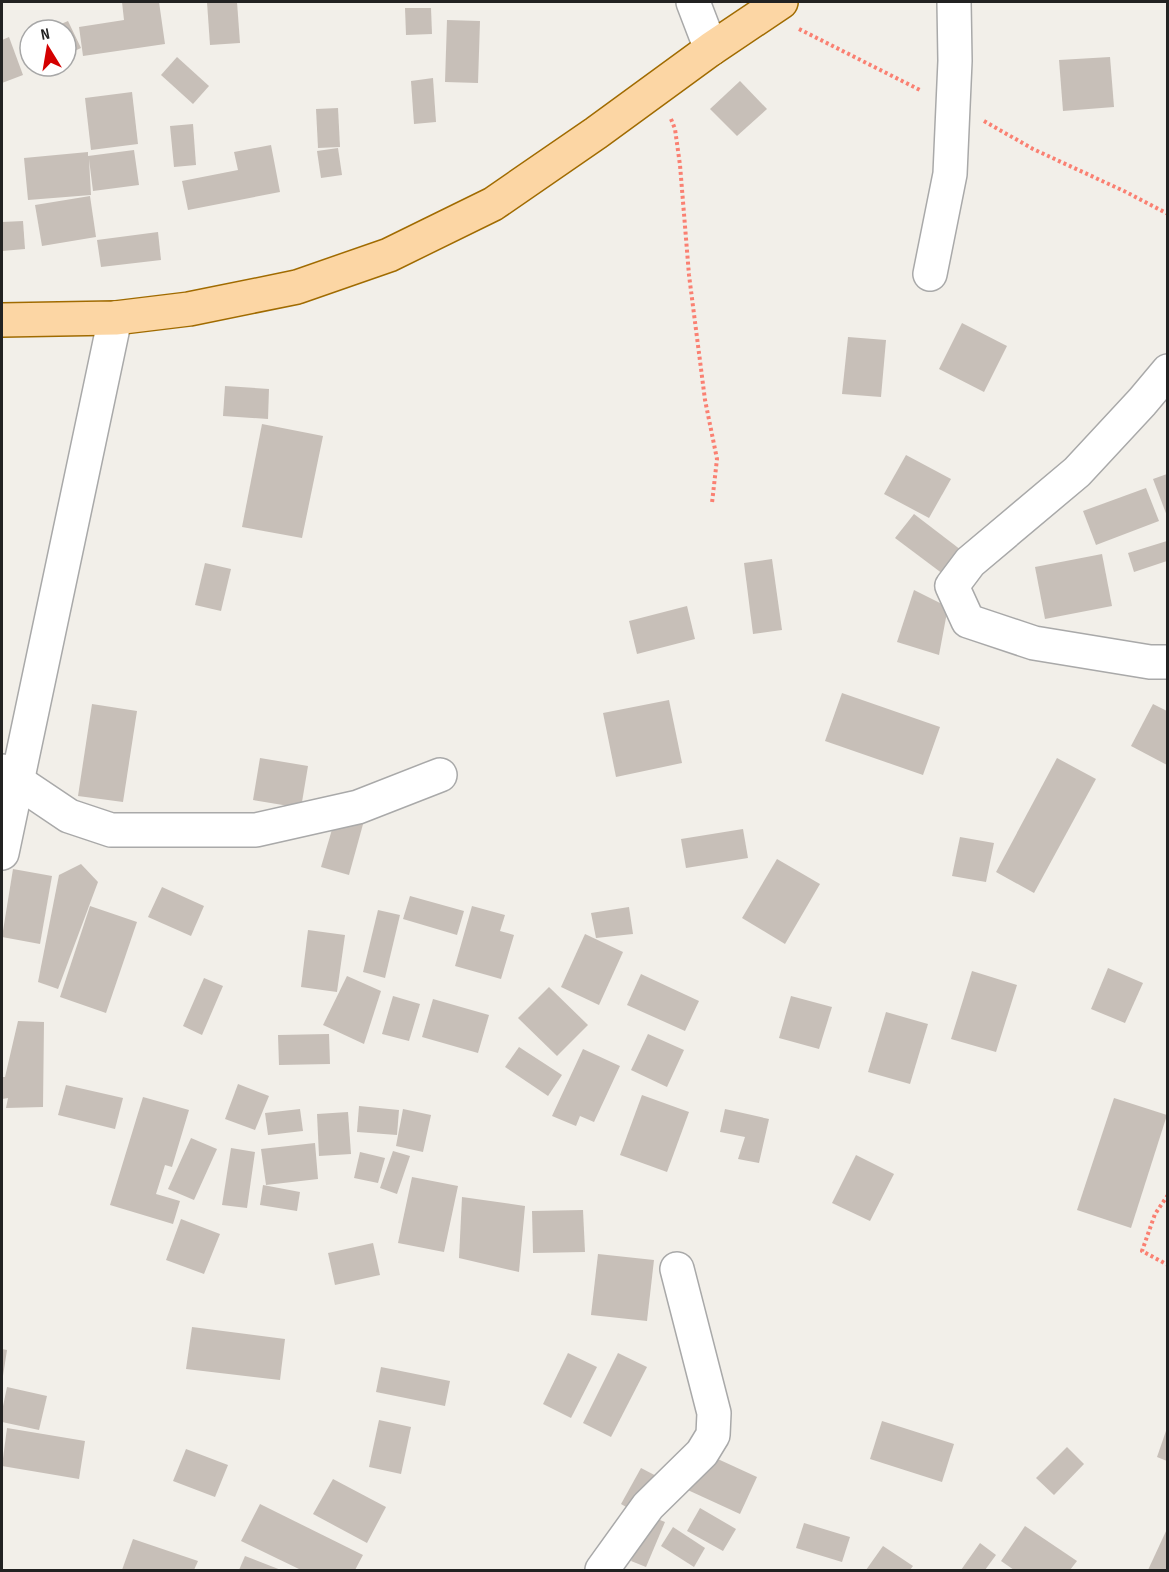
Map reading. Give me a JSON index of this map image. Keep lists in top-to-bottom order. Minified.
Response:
{"north":"top"}
